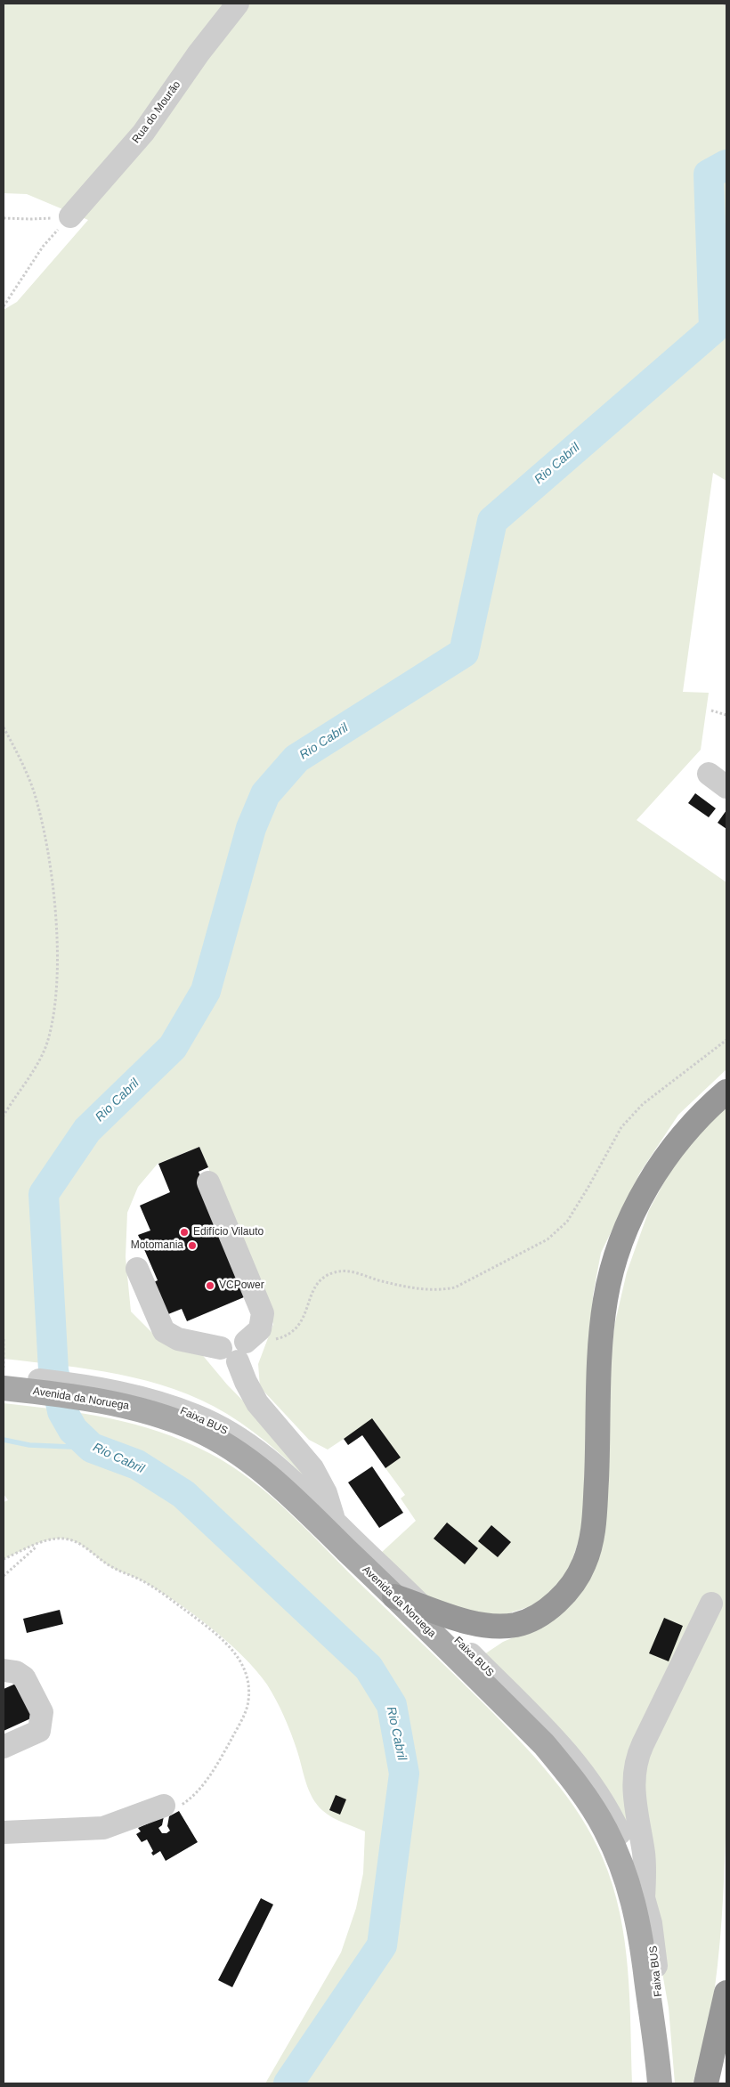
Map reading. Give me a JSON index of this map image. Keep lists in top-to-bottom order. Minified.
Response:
{"streets":{"main road":["Avenida da Noruega"],"street":["Rua do Mourão","Faixa BUS"]},"crossings":[["Avenida da Noruega","Faixa BUS"]],"water":["Rio Cabril"],"places":["Edifício Vilauto","Motomania","VCPower"]}
